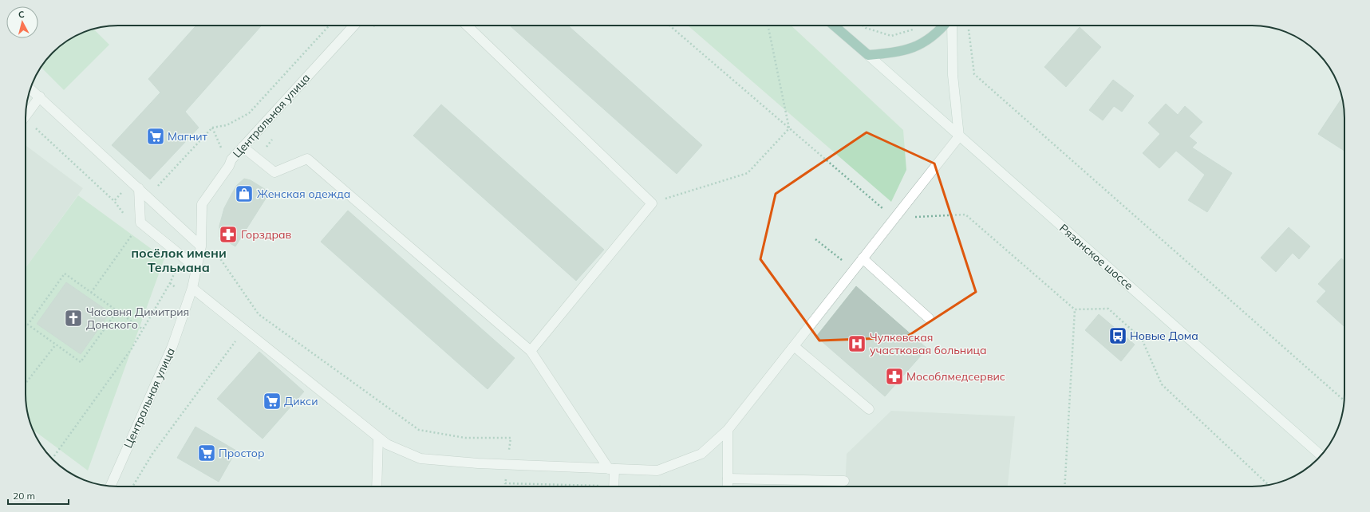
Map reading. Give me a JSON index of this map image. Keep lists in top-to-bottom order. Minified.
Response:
{"streets":{"street":["Центральная улица","Рязанское шоссе"]},"districts":["посёлок имени Тельмана"],"places":{"supermarket":["Магнит","Дикси","Простор"],"shop":["Женская одежда"],"pharmacy":["Горздрав","Мособлмедсервис"],"church":["Часовня Димитрия Донского"],"bus stop":["Новые Дома"],"hospital":["Чулковская участковая больница"]},"scale_bar":"20 m","north":"top"}
